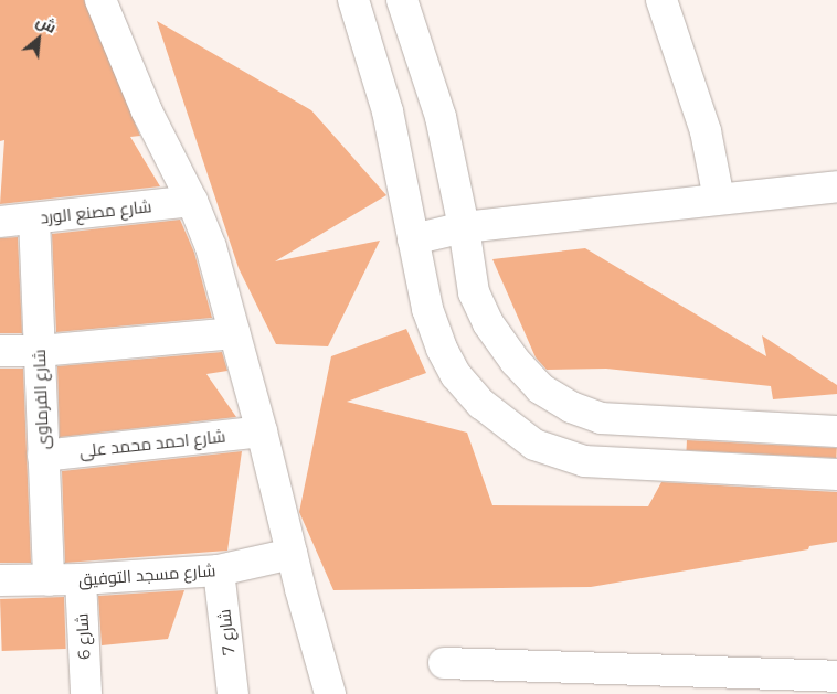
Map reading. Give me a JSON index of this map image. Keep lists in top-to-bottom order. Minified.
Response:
{"streets":{"street":["شارع مصنع الورد","شارع الفرماوى","شارع احمد محمد على","شارع مسجد التوفيق","شارع 7","شارع 6"]},"crossings":[["شارع مصنع الورد","شارع الفرماوى"],["شارع الفرماوى","شارع احمد محمد على"],["شارع الفرماوى","شارع مسجد التوفيق"],["شارع مسجد التوفيق","شارع 7"],["شارع مسجد التوفيق","شارع 6"]],"north":"top right"}
